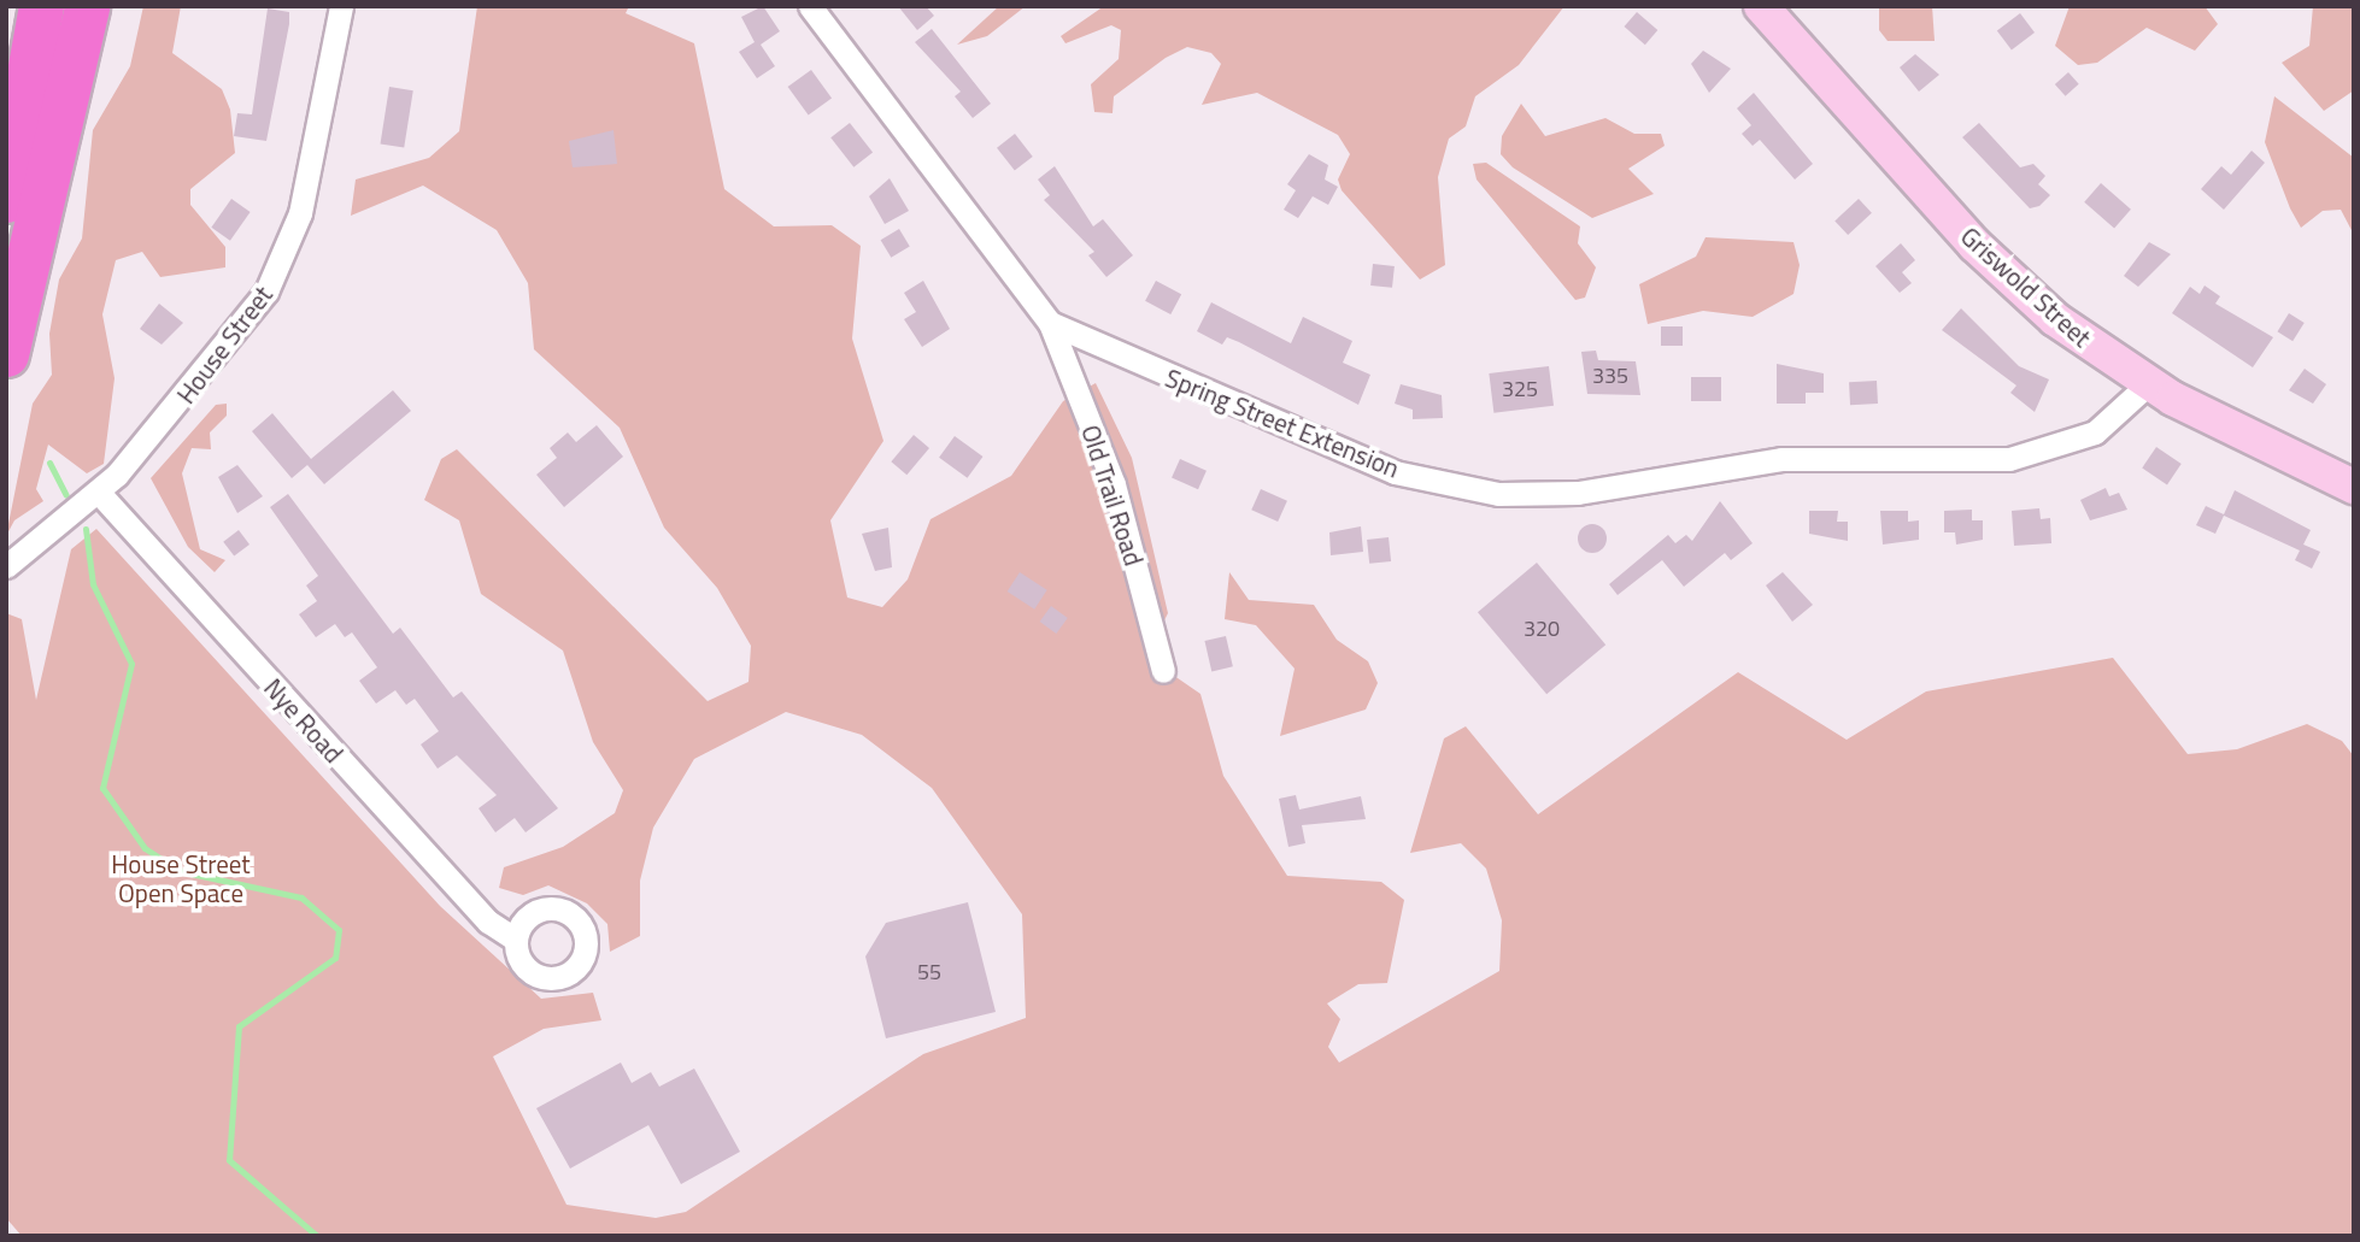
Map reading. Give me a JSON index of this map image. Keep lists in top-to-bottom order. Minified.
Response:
{"streets":{"main road":["Griswold Street"],"street":["House Street","Spring Street Extension","Old Trail Road","Nye Road"]},"crossings":[["Griswold Street","Spring Street Extension"],["House Street","Nye Road"],["Spring Street Extension","Old Trail Road"]],"parks":["House Street Open Space"],"house_numbers":["335","325","320","55"]}
